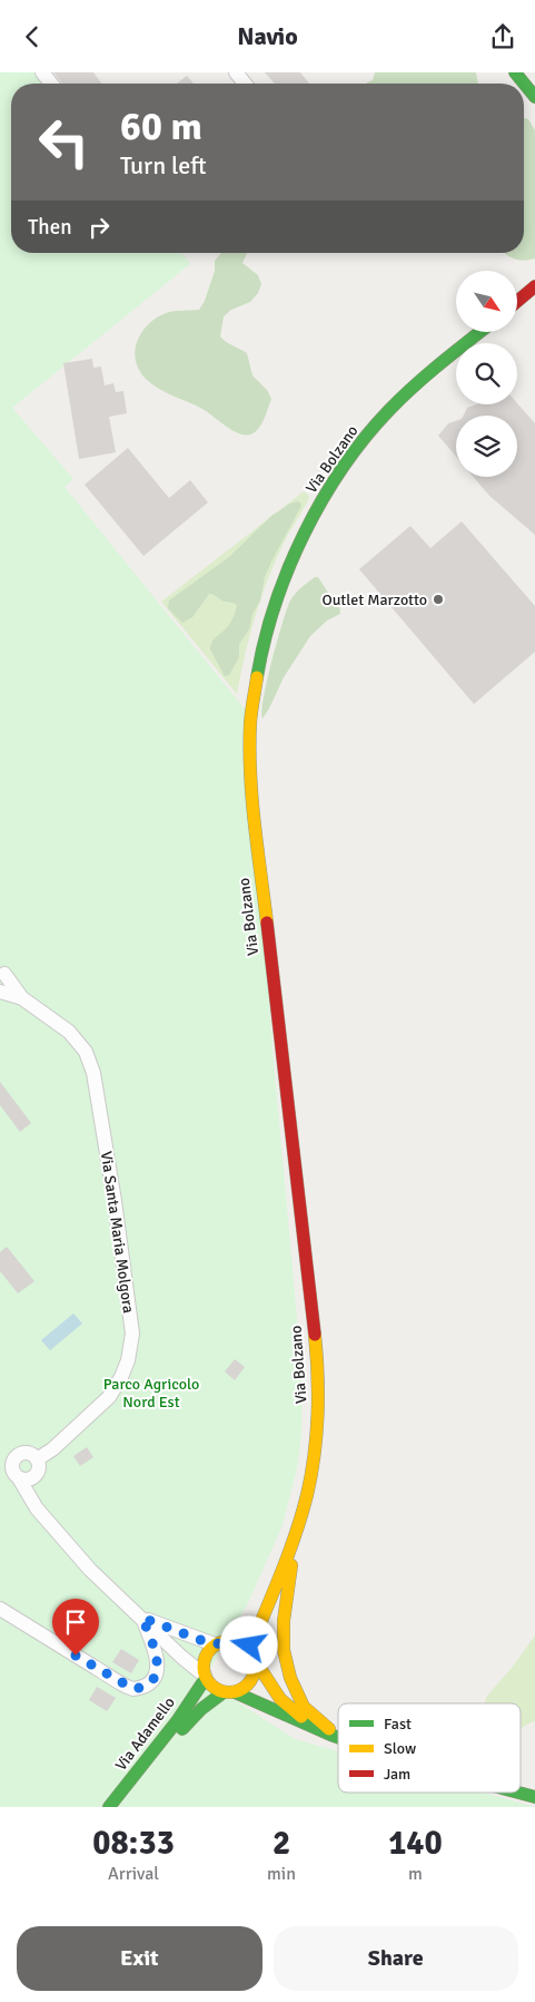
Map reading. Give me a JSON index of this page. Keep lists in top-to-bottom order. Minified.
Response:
{"streets":{"street":["Via Bolzano","Via Santa Maria Molgora","Via Adamello"]},"crossings":[["Via Bolzano","Via Adamello"]],"parks":["Parco Agricolo Nord Est"],"places":["Outlet Marzotto"],"legend":["Fast","Slow","Jam"],"north":"bottom right","page":{"header":"Navio","turn":["60 m","Turn left"],"then":"Then","eta":["08:33","Arrival","2","min","140","m"],"buttons":["Exit","Share"]}}
